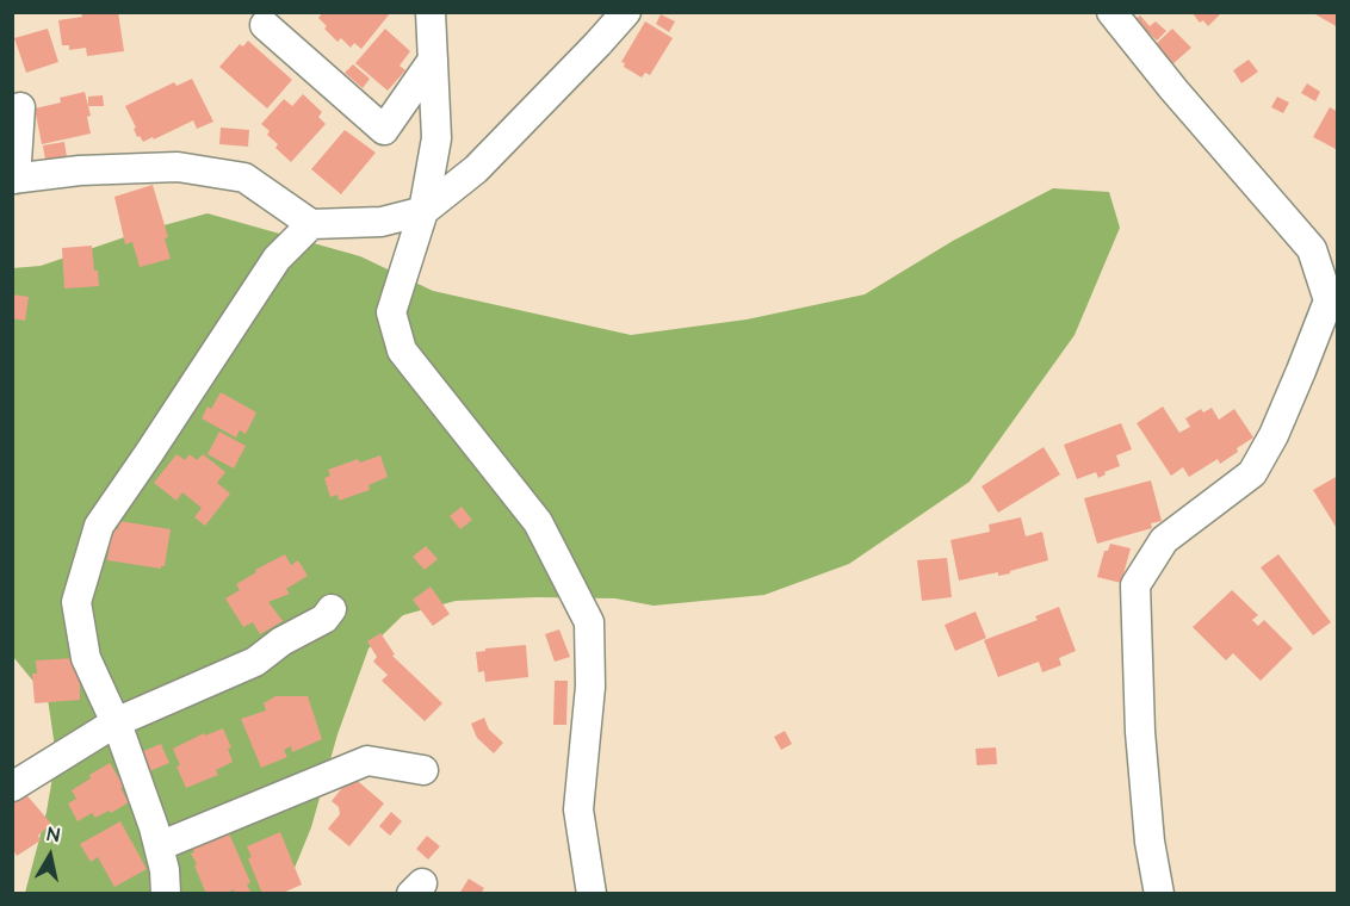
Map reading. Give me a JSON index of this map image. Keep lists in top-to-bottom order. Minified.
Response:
{"north":"top"}
